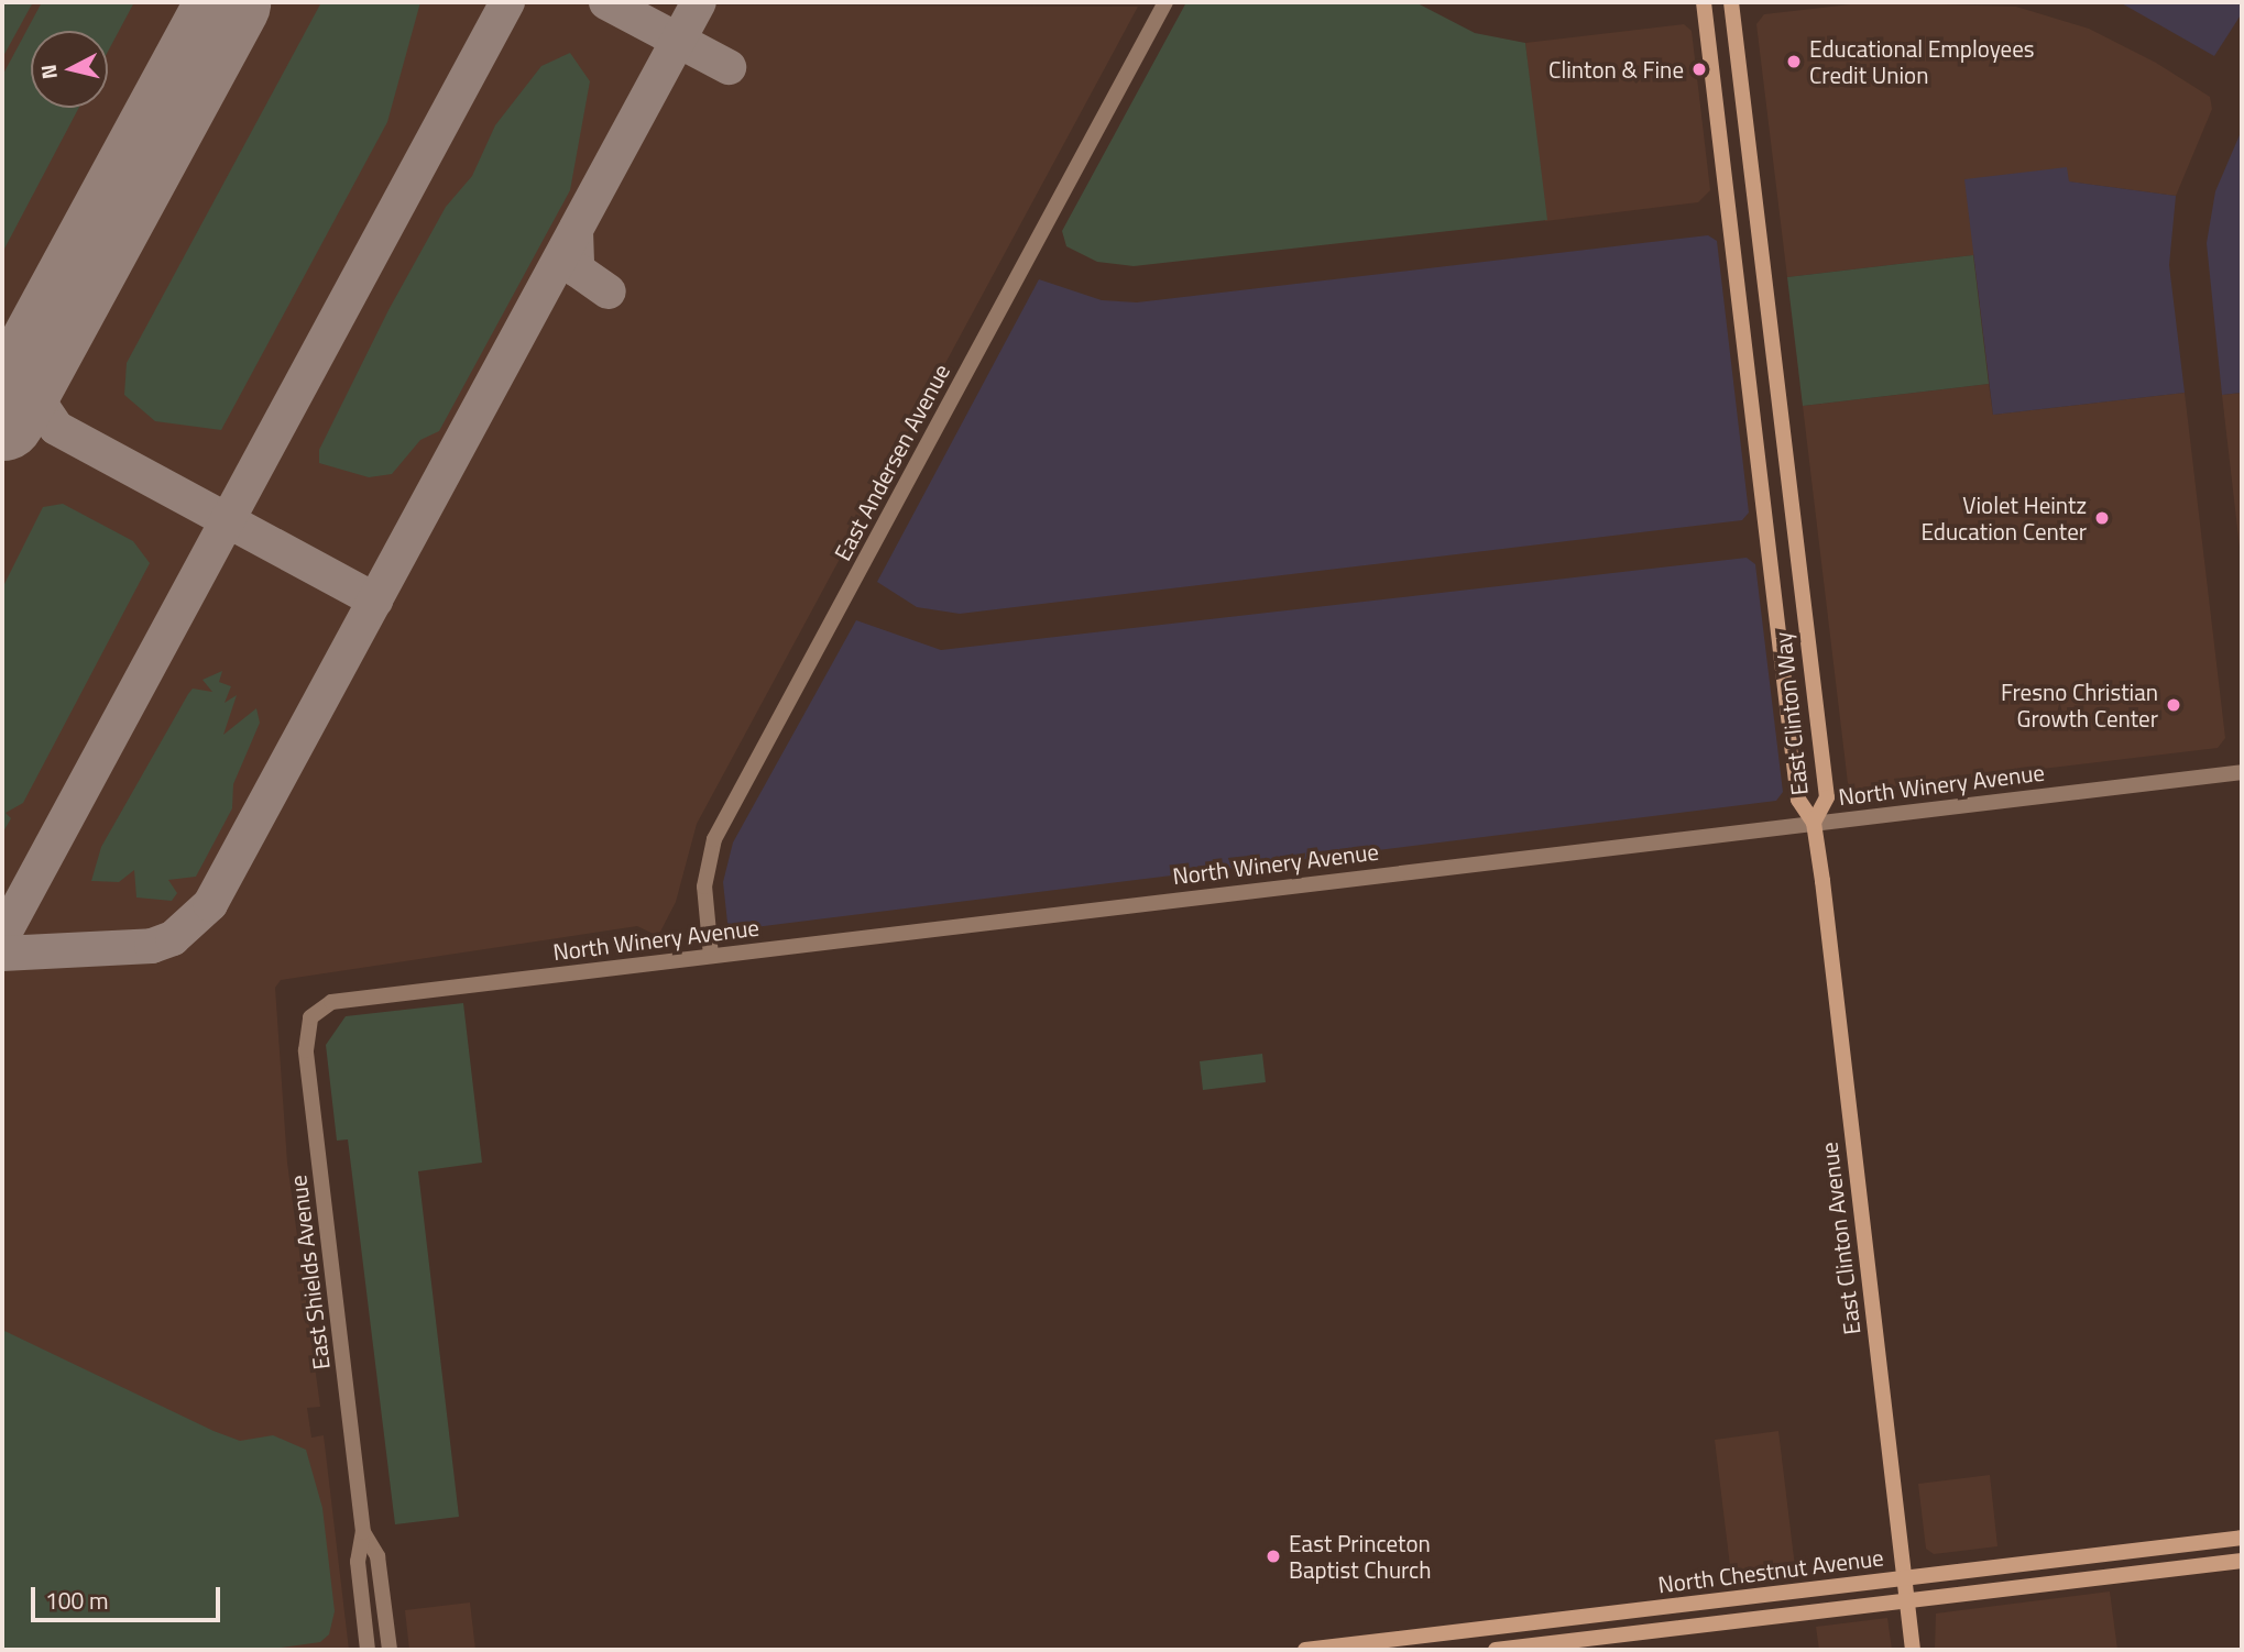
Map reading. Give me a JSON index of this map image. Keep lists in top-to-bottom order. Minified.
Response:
{"streets":{"main road":["East Clinton Way","East Clinton Avenue","North Chestnut Avenue"],"street":["East Andersen Avenue","North Winery Avenue","East Shields Avenue"]},"crossings":[["East Andersen Avenue","North Winery Avenue"],["East Clinton Way","North Winery Avenue"],["East Clinton Way","East Clinton Avenue"],["North Winery Avenue","East Clinton Avenue"],["North Winery Avenue","East Shields Avenue"],["East Clinton Avenue","North Chestnut Avenue"]],"places":["Educational Employees Credit Union","Clinton & Fine","Violet Heintz Education Center","Fresno Christian Growth Center","East Princeton Baptist Church"],"scale_bar":"100 m","north":"left"}
